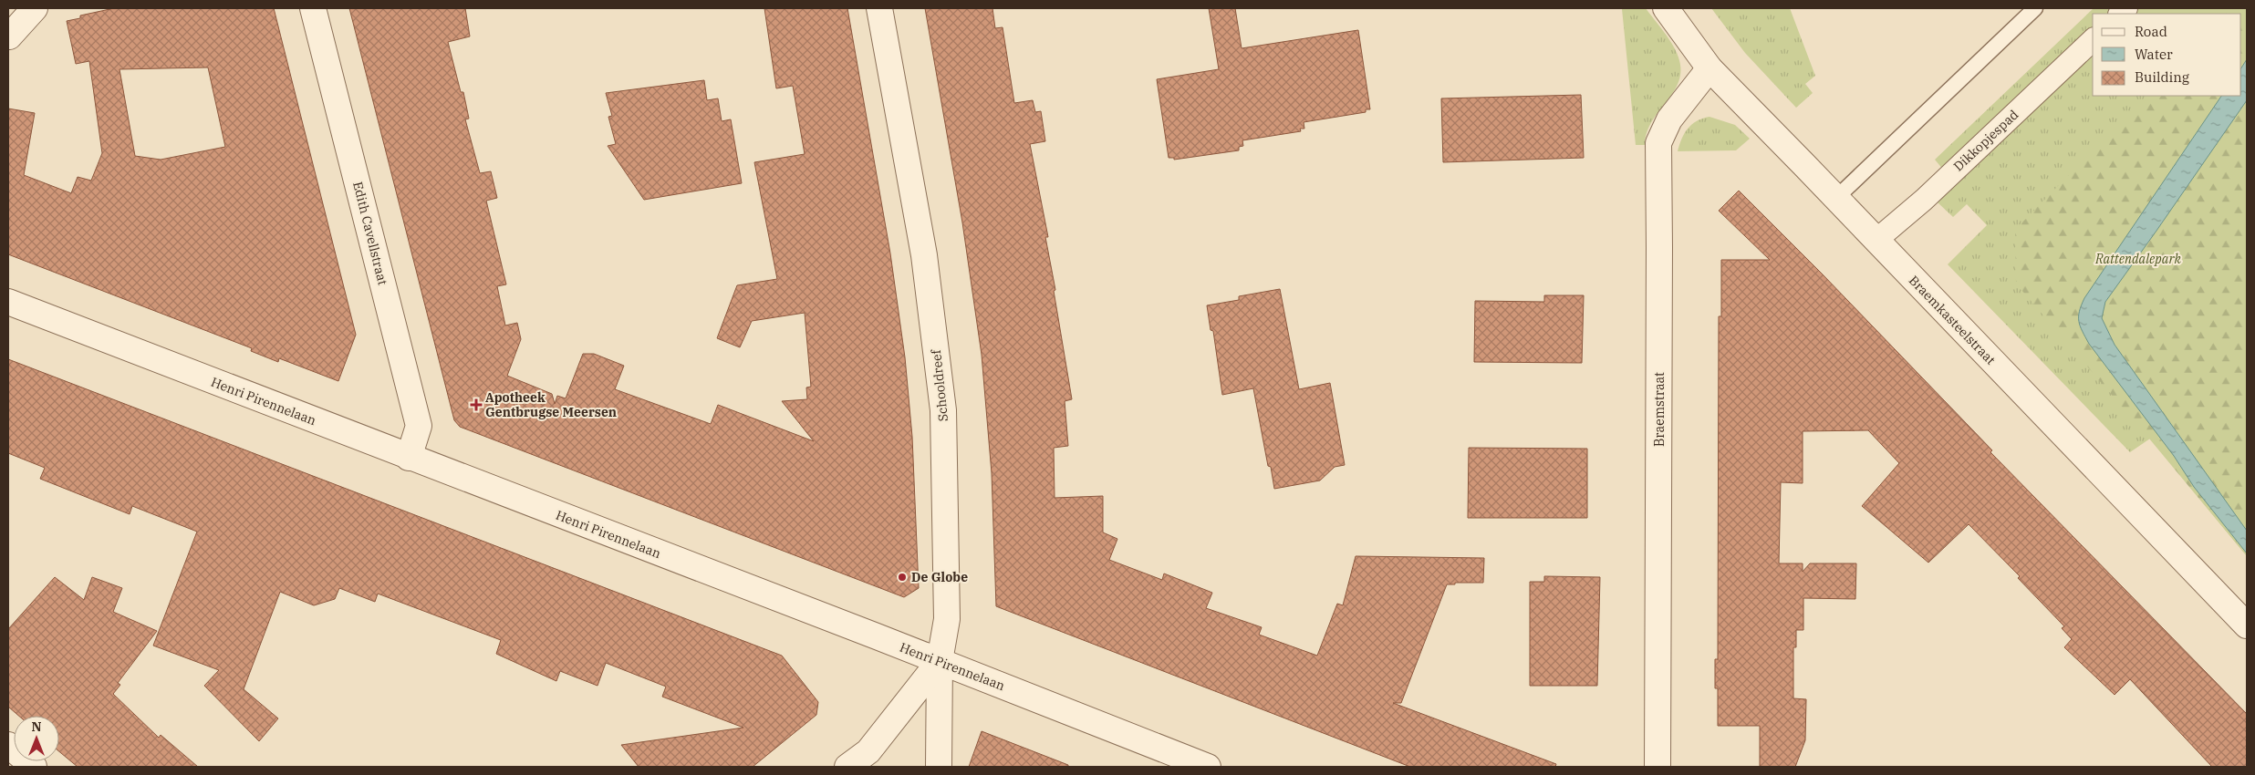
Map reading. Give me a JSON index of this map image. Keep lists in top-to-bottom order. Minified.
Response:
{"streets":{"street":["Dikkopjespad","Edith Cavellstraat","Braemkasteelstraat","Schooldreef","Henri Pirennelaan","Braemstraat"]},"crossings":[["Dikkopjespad","Braemkasteelstraat"],["Edith Cavellstraat","Henri Pirennelaan"],["Braemkasteelstraat","Braemstraat"],["Schooldreef","Henri Pirennelaan"]],"parks":["Rattendalepark"],"places":{"health":["Apotheek Gentbrugse Meersen"],"other":["De Globe"]},"legend":["Road","Water","Building"],"north":"top"}
